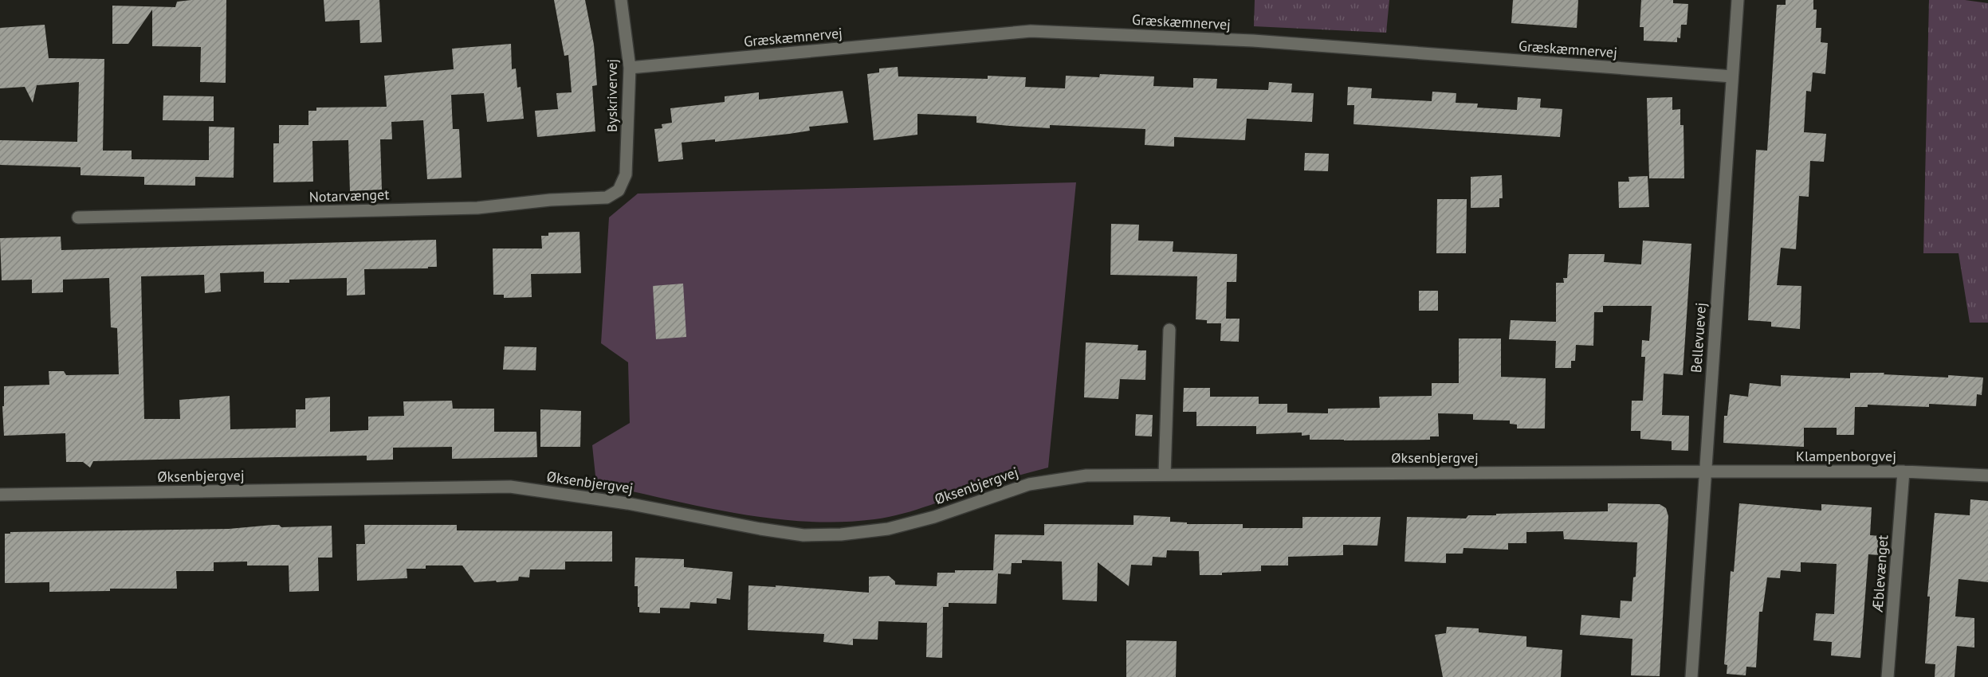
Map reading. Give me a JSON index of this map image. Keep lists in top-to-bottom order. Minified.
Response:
{"streets":{"street":["Græskæmnervej","Byskrivervej","Notarvænget","Bellevuevej","Klampenborgvej","Øksenbjergvej","Æblevænget"]},"crossings":[["Græskæmnervej","Byskrivervej"],["Græskæmnervej","Bellevuevej"],["Byskrivervej","Notarvænget"],["Bellevuevej","Klampenborgvej"],["Bellevuevej","Øksenbjergvej"],["Klampenborgvej","Øksenbjergvej"],["Klampenborgvej","Æblevænget"]]}
